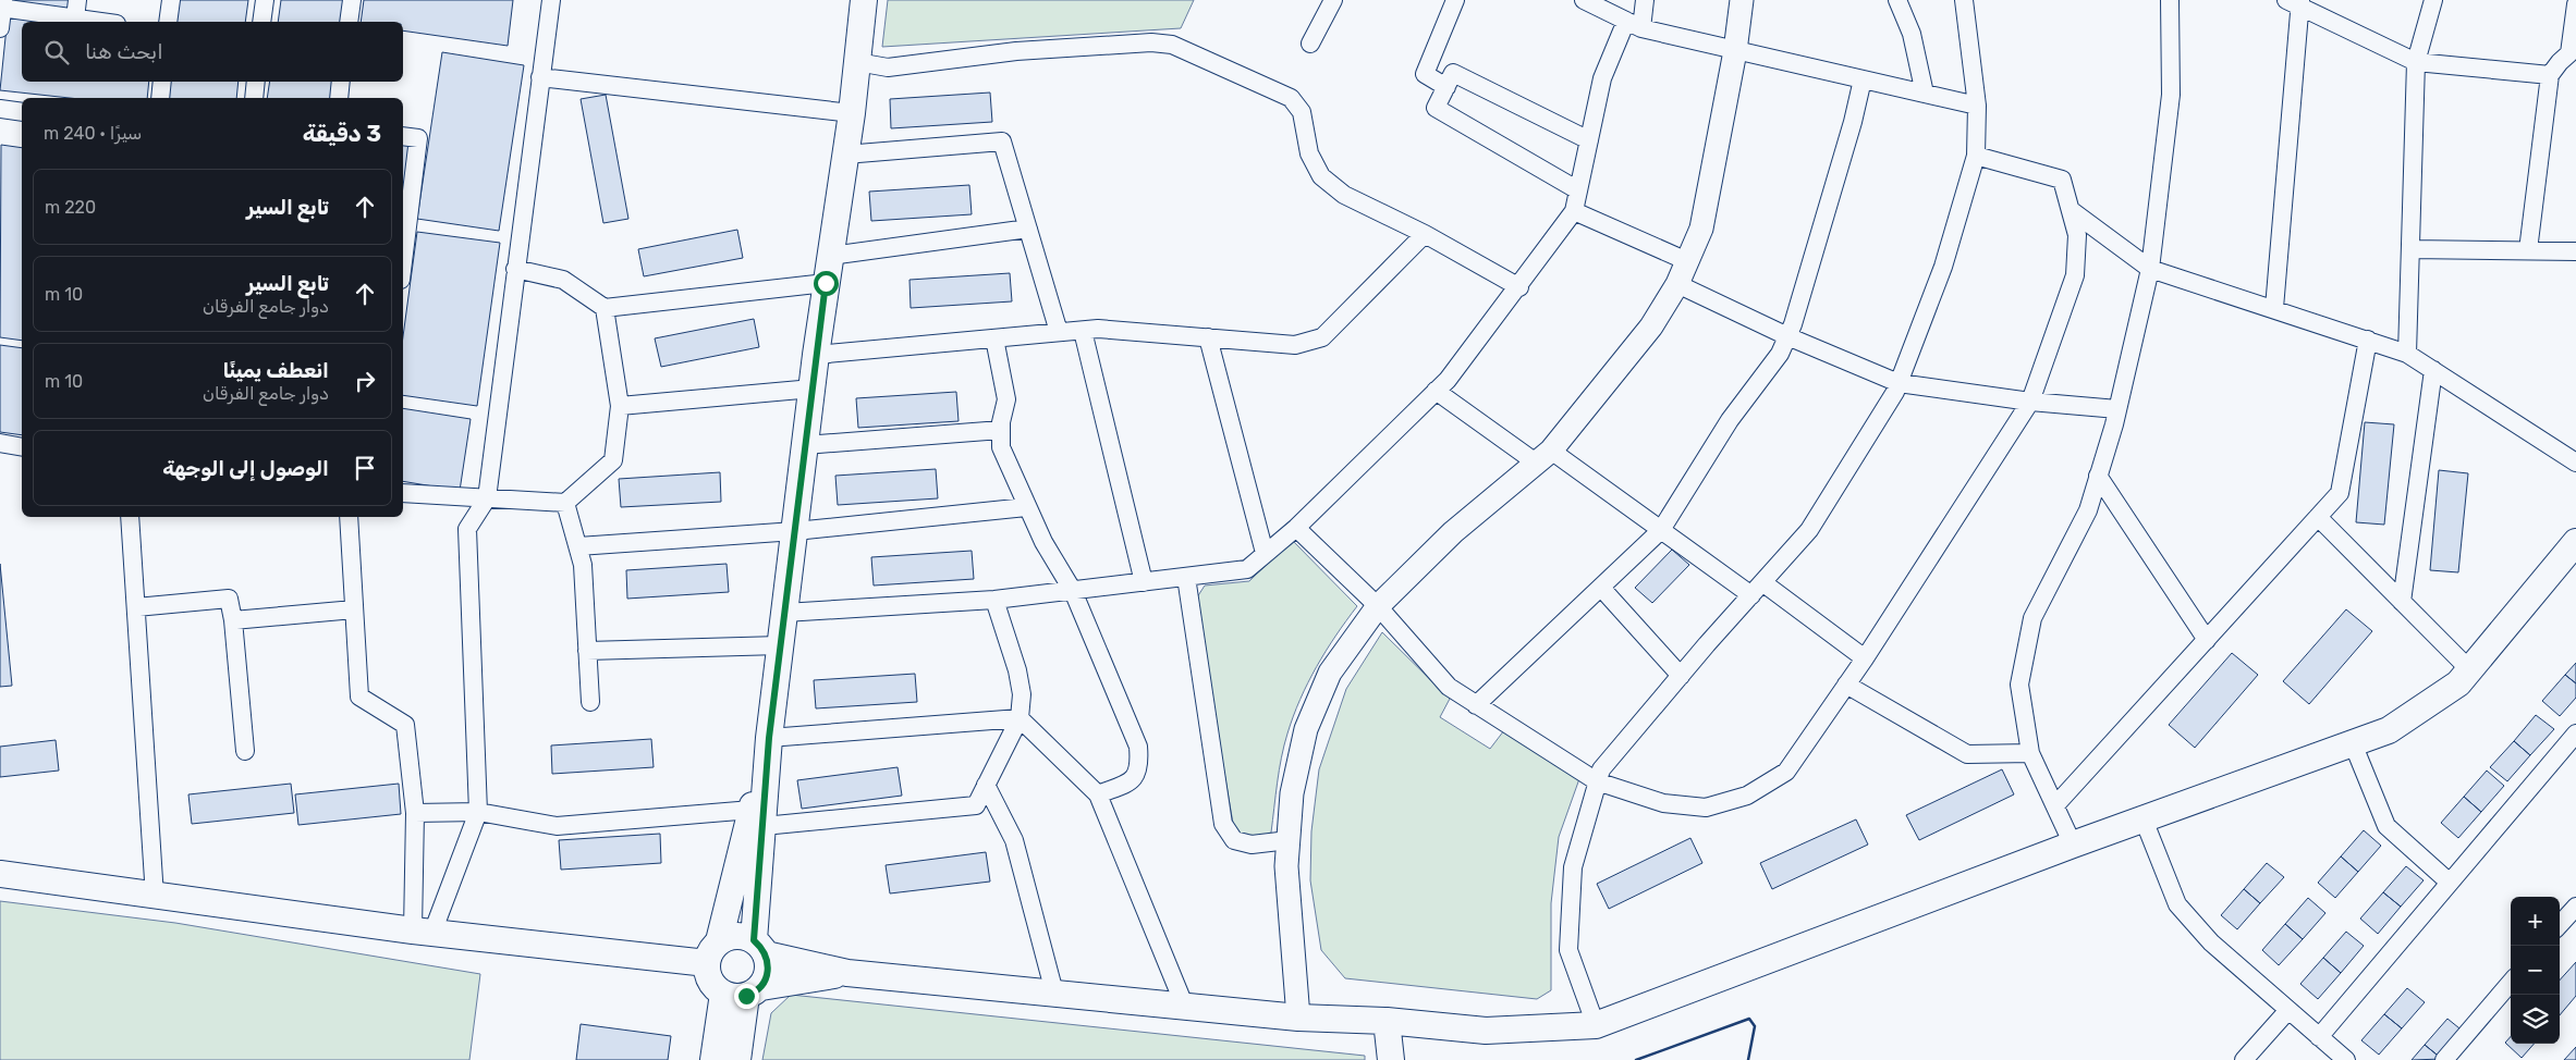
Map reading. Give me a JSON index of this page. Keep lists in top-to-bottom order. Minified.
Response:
{"page":{"search":"ابحث هنا","heading":["3 دقيقة","سيرًا · 240 m"],"list":[["تابع السير","220 m"],["تابع السير","دوار جامع الفرقان","10 m"],["انعطف يمينًا","دوار جامع الفرقان","10 m"],"الوصول إلى الوجهة"],"map_buttons":["+","−"]}}
